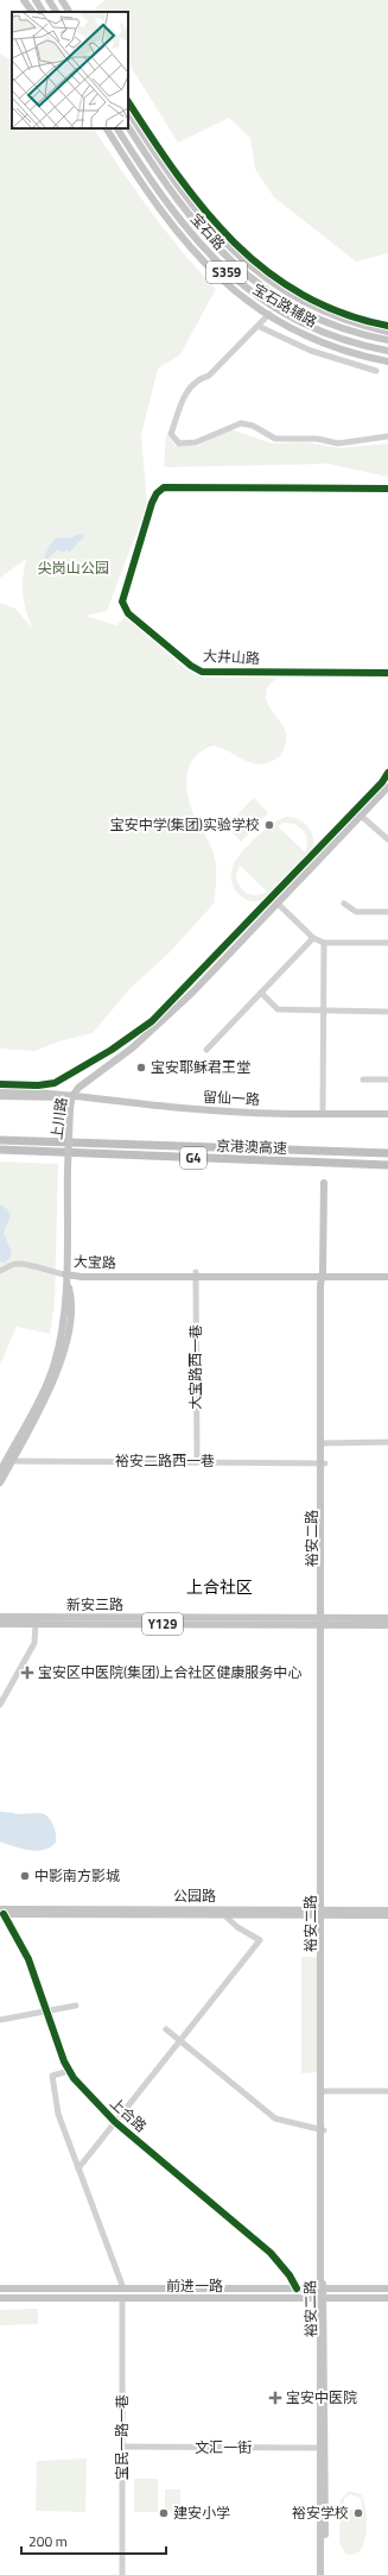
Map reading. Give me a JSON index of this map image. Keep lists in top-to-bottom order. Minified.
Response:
{"streets":{"highway":["京港澳高速","G4"],"main road":["宝石路","S359","宝石路辅路","留仙一路","上川路","大宝路","裕安二路","新安三路","Y129","公园路","前进一路"],"street":["大井山路","大宝路西一巷","裕安二路西一巷","上合路","宝民一路一巷","文汇一街"]},"crossings":[["留仙一路","上川路"],["上川路","大宝路"],["上川路","裕安二路西一巷"],["大宝路","大宝路西一巷"],["大宝路","裕安二路"],["大宝路西一巷","裕安二路西一巷"],["裕安二路西一巷","裕安二路"],["裕安二路","新安三路"],["裕安二路","公园路"],["裕安二路","前进一路"],["裕安二路","文汇一街"],["公园路","上合路"],["上合路","前进一路"],["前进一路","宝民一路一巷"],["宝民一路一巷","文汇一街"]],"districts":["上合社区"],"parks":["尖岗山公园"],"places":{"other":["宝安中学(集团)实验学校","宝安耶稣君王堂","中影南方影城","建安小学","裕安学校"],"health":["宝安区中医院(集团)上合社区健康服务中心","宝安中医院"]},"scale_bar":"200 m"}
